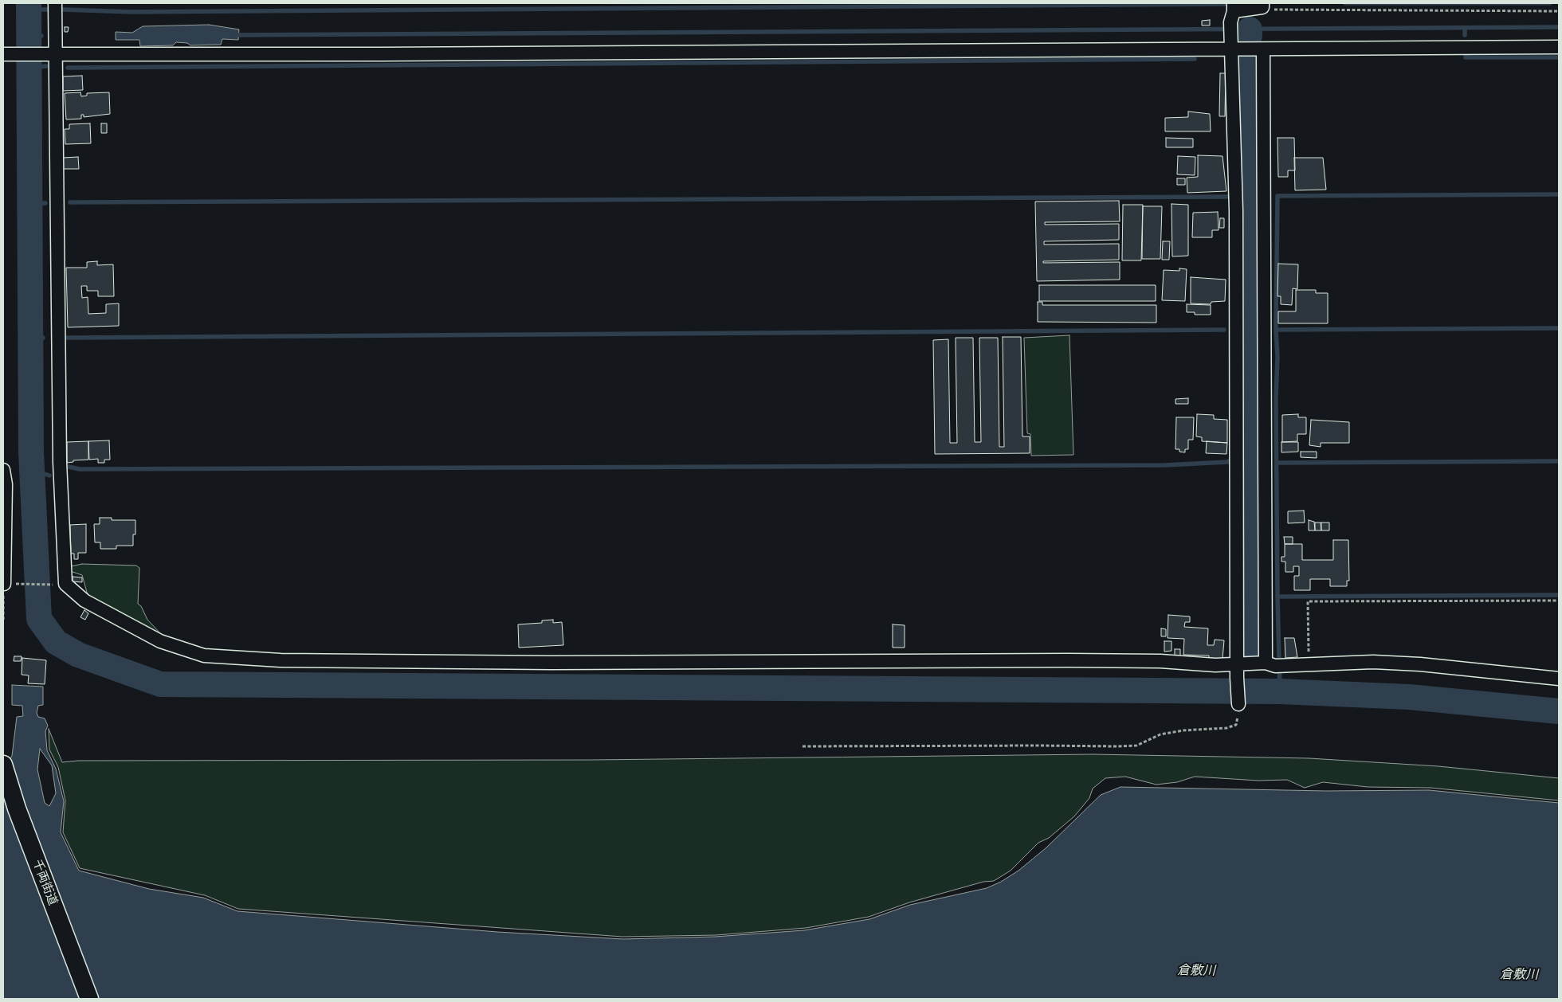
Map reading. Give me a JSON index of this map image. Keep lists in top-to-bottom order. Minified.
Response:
{"streets":{"street":["千両街道"]},"water":["倉敷川"]}
